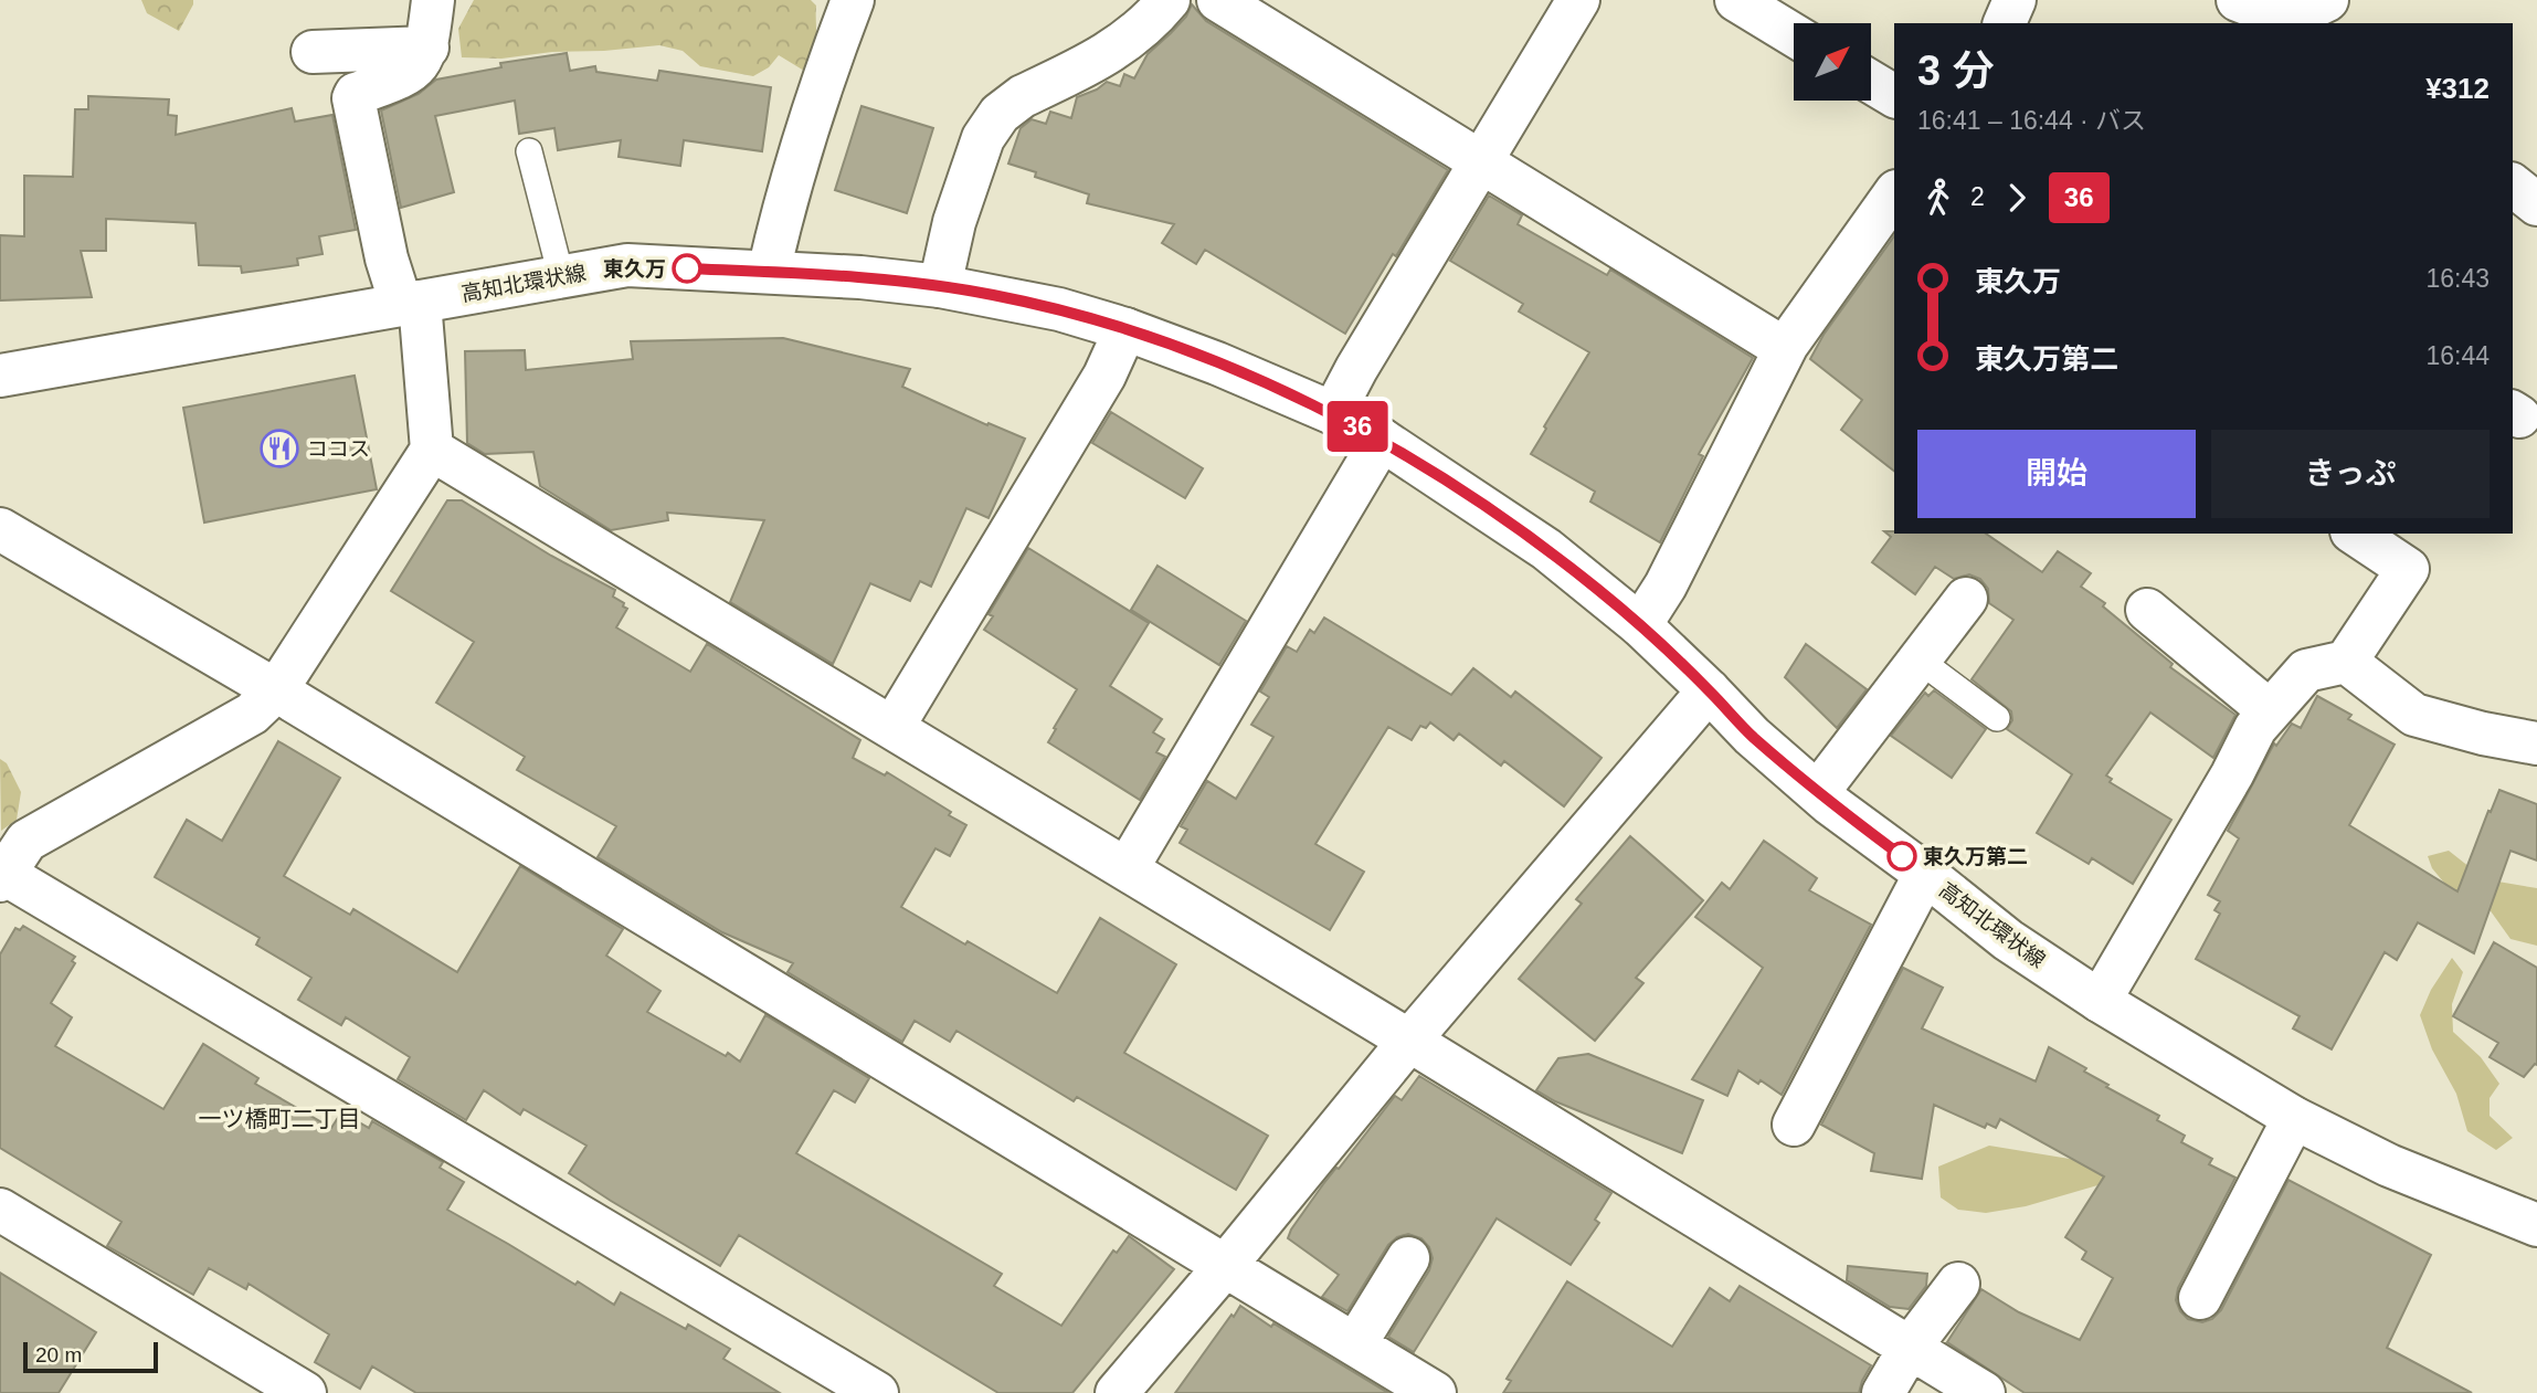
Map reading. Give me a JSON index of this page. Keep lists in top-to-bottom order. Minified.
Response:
{"streets":{"street":["高知北環状線"]},"districts":["一ツ橋町二丁目"],"places":{"other":["東久万","東久万第二"],"restaurant":["ココス"]},"lines":["bus line 36"],"scale_bar":"20 m","north":"top right","page":{"on_map":"36","heading":["3 分","16:41 – 16:44 · バス","¥312"],"legs":["2","36"],"list":[{"name":"東久万","value":"16:43"},{"name":"東久万第二","value":"16:44"}],"buttons":["開始","きっぷ"],"scale":"20 m"}}
